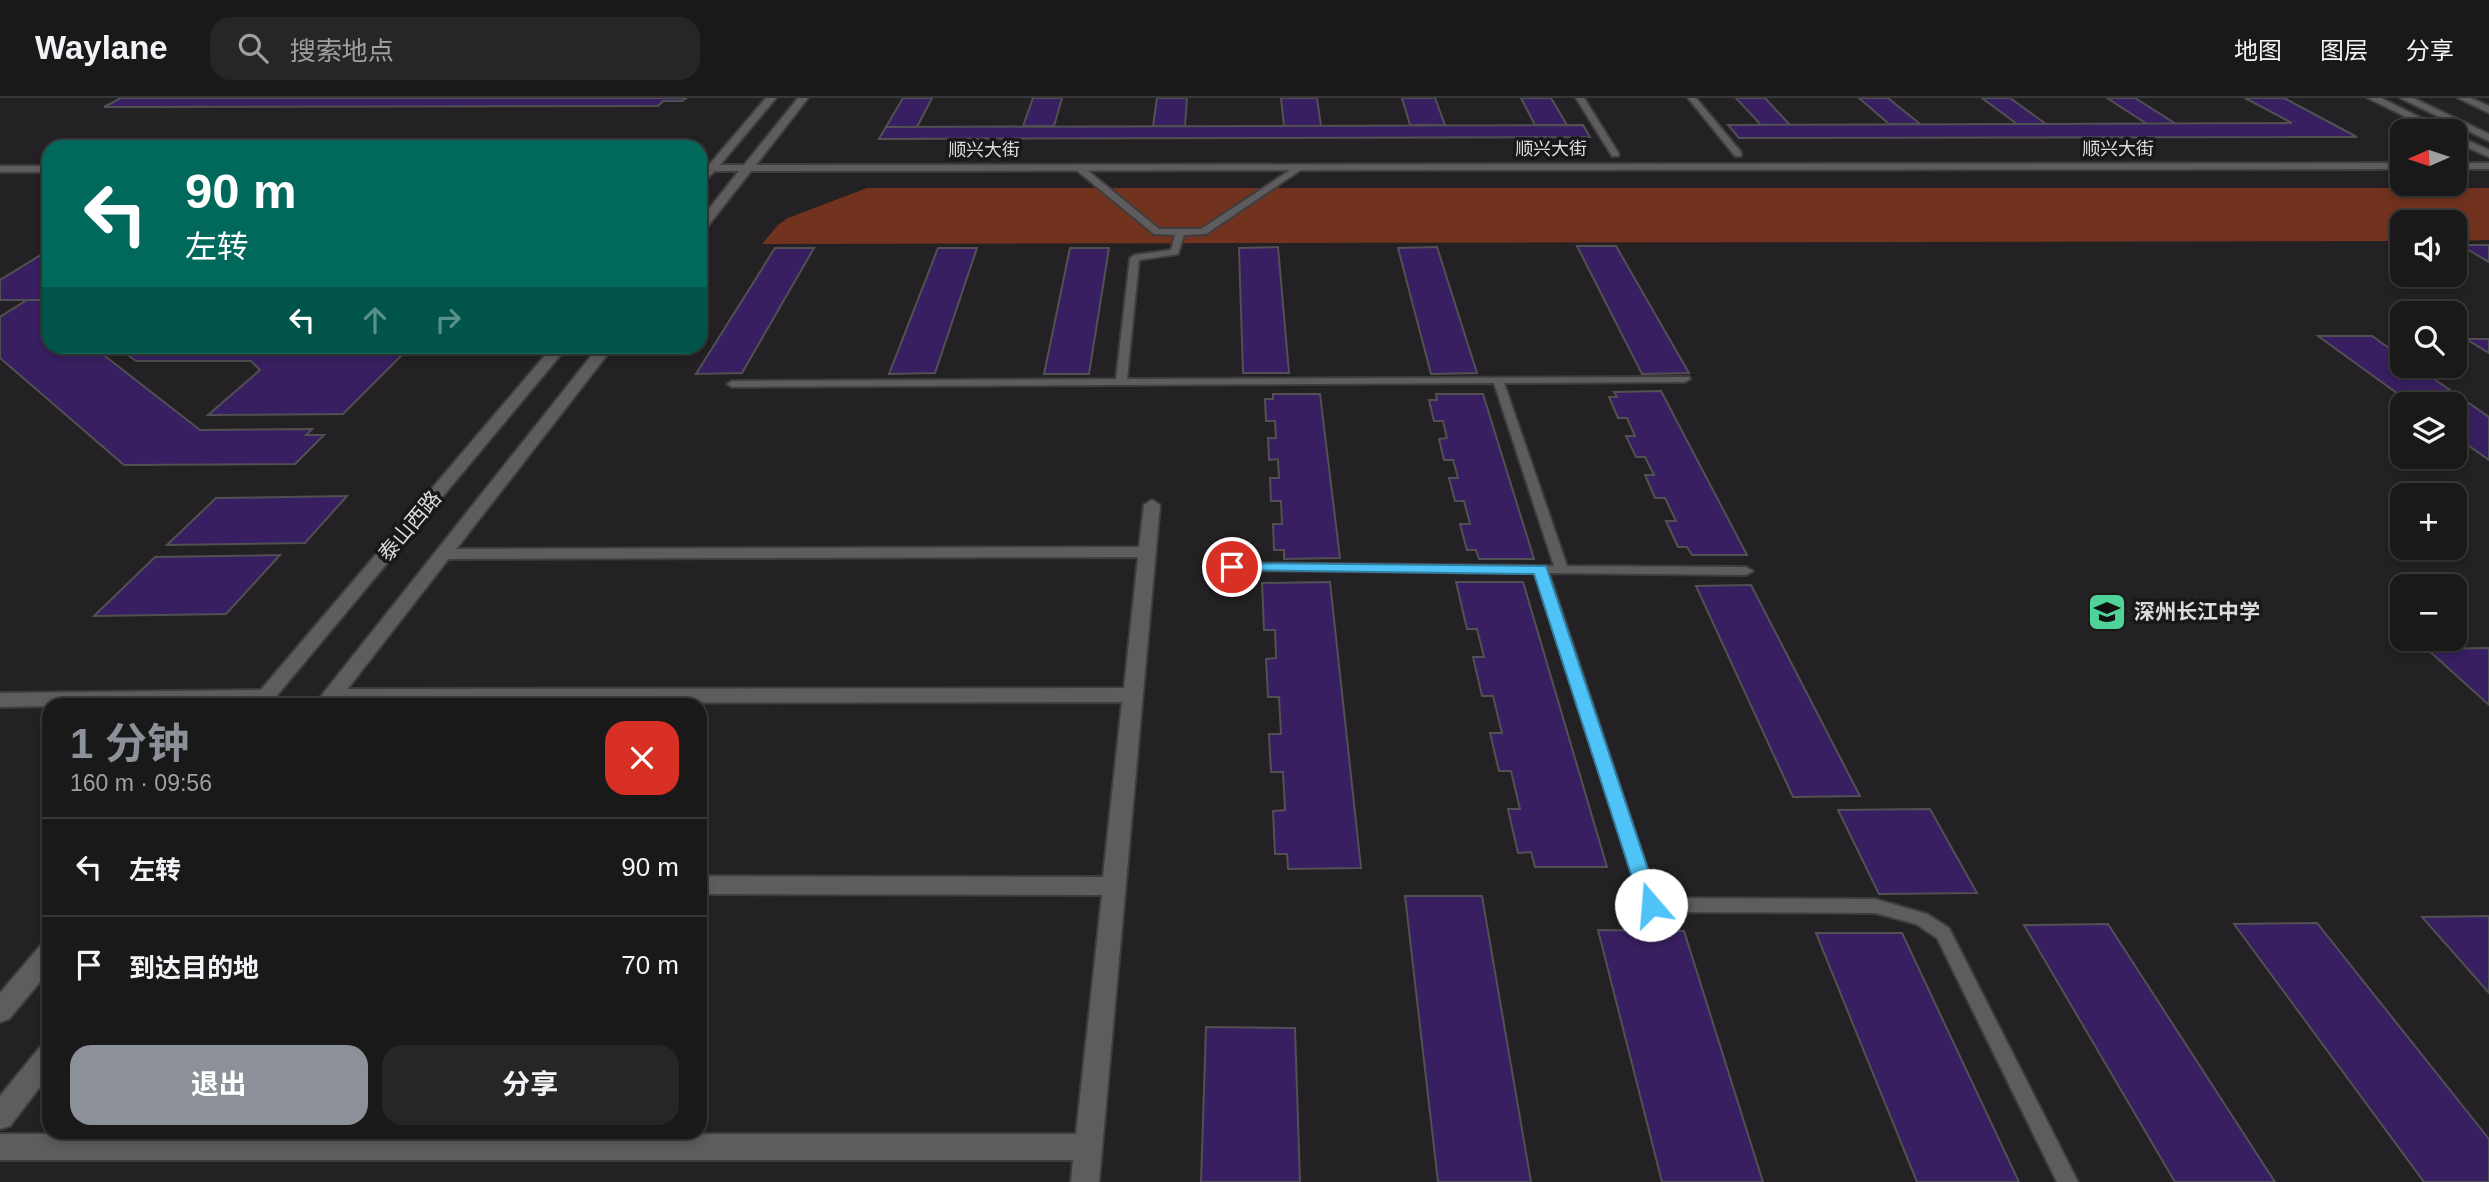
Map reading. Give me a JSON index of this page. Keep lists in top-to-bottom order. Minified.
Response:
{"streets":{"main road":["顺兴大街","泰山西路"]},"places":{"school or university":["深州长江中学"]},"north":"left","page":{"header":"Waylane","search":"搜索地点","nav":["地图","图层","分享"],"map_buttons":["+","−"],"turn":["90 m","左转"],"heading":["1 分钟","160 m · 09:56"],"list":[{"name":"左转","value":"90 m"},{"name":"到达目的地","value":"70 m"}],"buttons":["退出","分享"]}}
